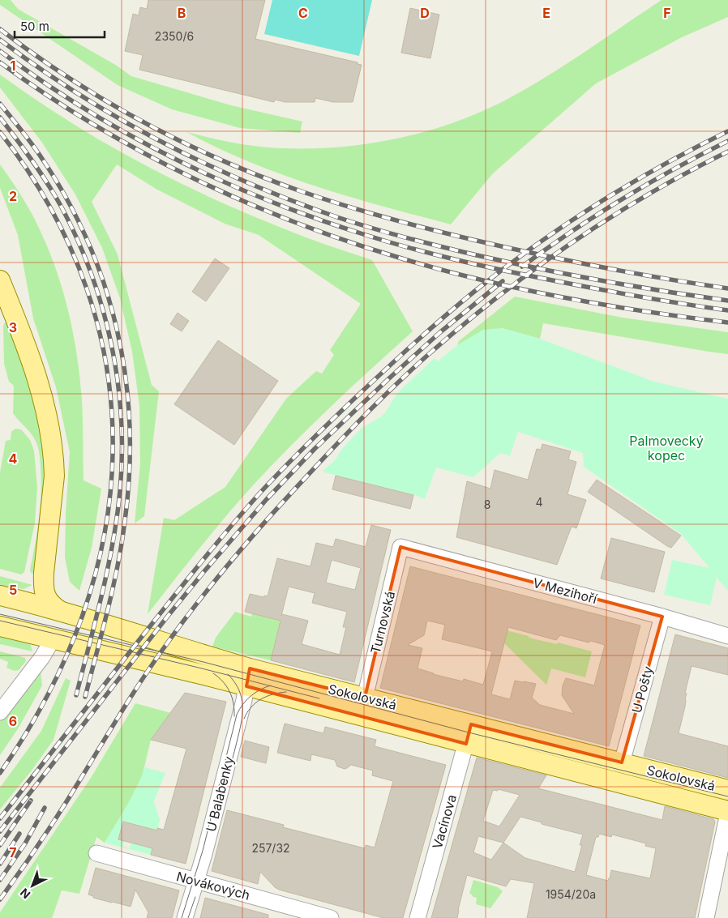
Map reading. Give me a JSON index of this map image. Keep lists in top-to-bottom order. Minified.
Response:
{"streets":{"main road":["Sokolovská"],"street":["V Mezihoří","Turnovská","U Pošty","U Balabenky","Vacínova","Novákových"]},"crossings":[["V Mezihoří","Turnovská"],["V Mezihoří","U Pošty"],["Turnovská","Sokolovská"],["U Pošty","Sokolovská"],["Sokolovská","U Balabenky"],["Sokolovská","Vacínova"],["U Balabenky","Novákových"]],"parks":["Palmovecký kopec"],"house_numbers":["2350/6","4","8","257/32","1954/20a"],"scale_bar":"50 m","north":"bottom left","grid":{"columns":["B","C","D","E","F"],"rows":["1","2","3","4","5","6","7"]}}
